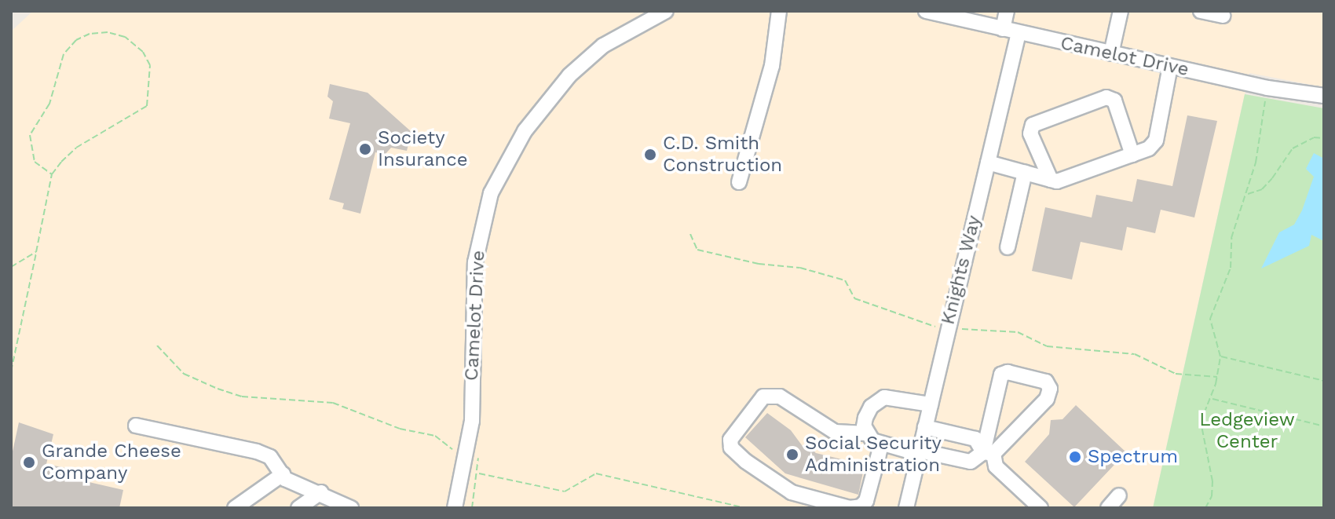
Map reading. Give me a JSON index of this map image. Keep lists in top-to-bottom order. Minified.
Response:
{"streets":{"street":["Camelot Drive","Knights Way"]},"crossings":[["Camelot Drive","Knights Way"]],"parks":["Ledgeview Center"],"places":["Society Insurance","C.D. Smith Construction","Social Security Administration","Spectrum","Grande Cheese Company"]}
